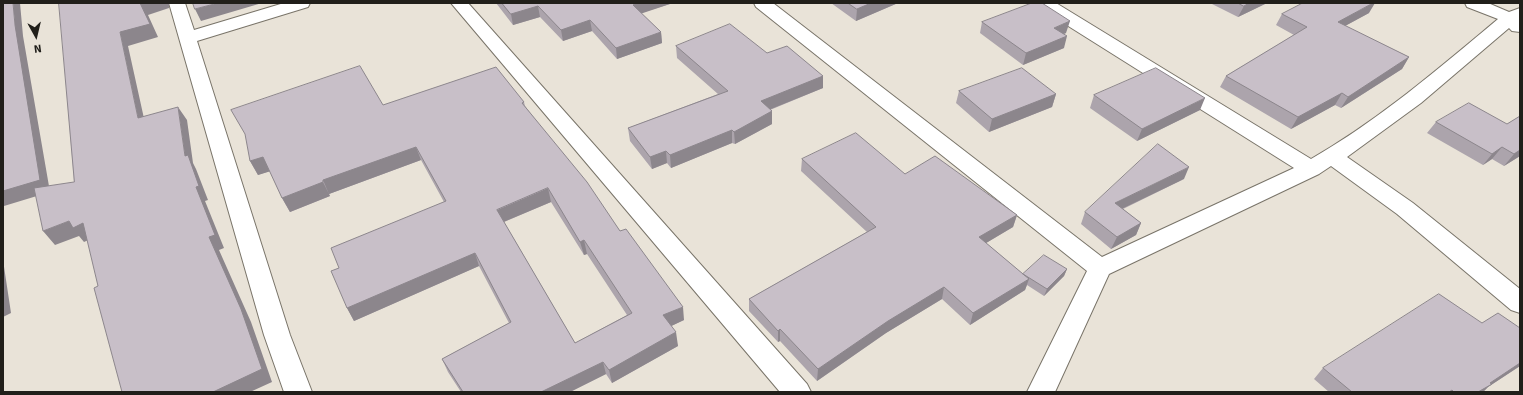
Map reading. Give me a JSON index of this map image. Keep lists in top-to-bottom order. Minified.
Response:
{"north":"bottom"}
